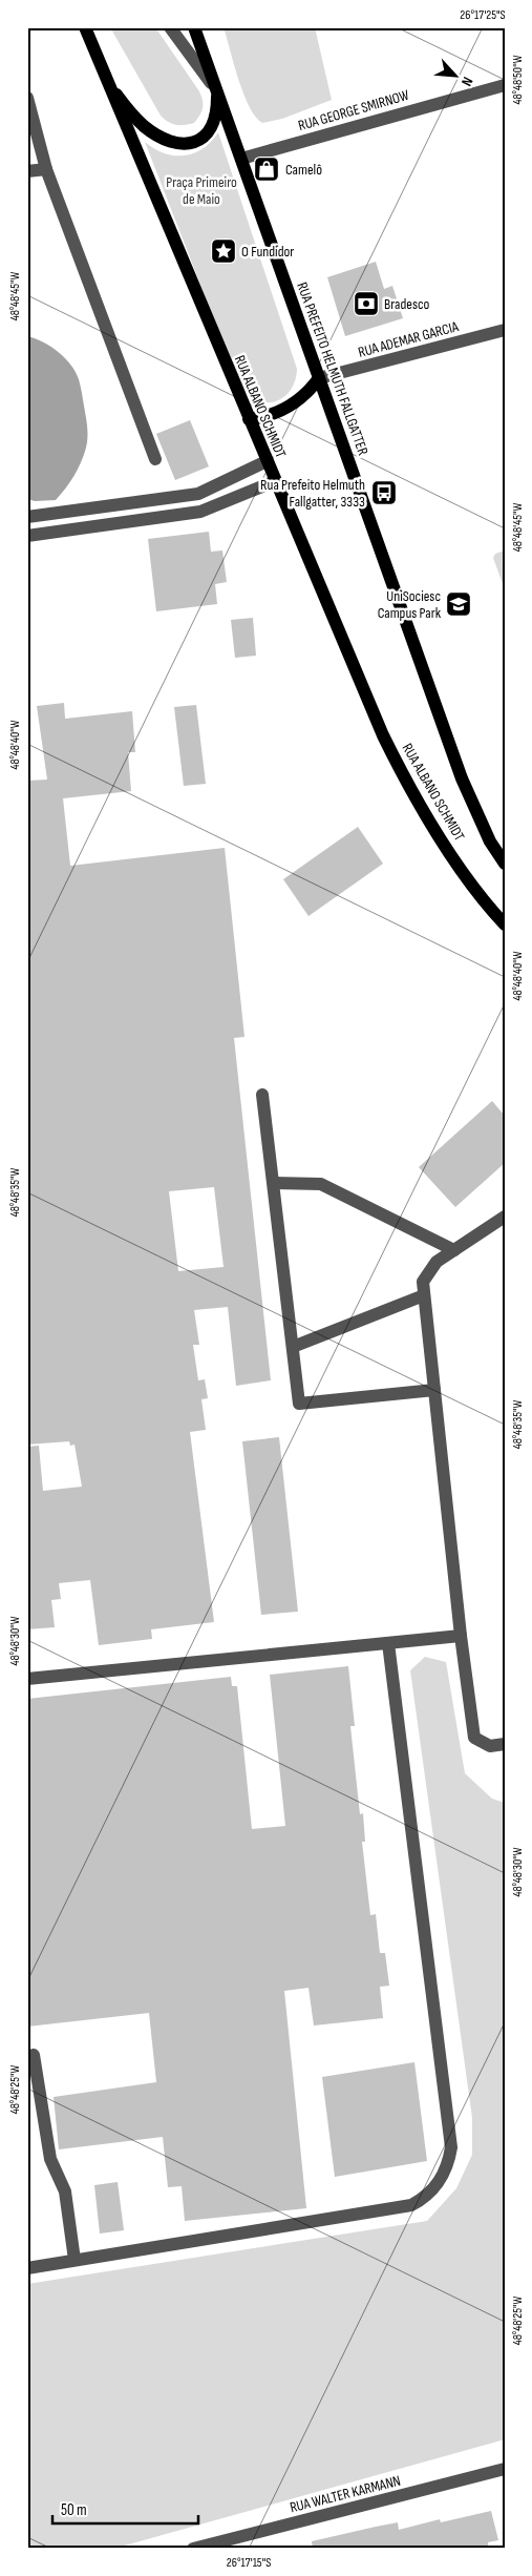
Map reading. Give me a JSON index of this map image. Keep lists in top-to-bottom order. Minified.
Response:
{"streets":{"main road":["RUA PREFEITO HELMUTH FALLGATTER","RUA ALBANO SCHMIDT"],"street":["RUA GEORGE SMIRNOW","RUA ADEMAR GARCIA","RUA WALTER KARMANN"]},"crossings":[["RUA GEORGE SMIRNOW","RUA PREFEITO HELMUTH FALLGATTER"],["RUA ADEMAR GARCIA","RUA PREFEITO HELMUTH FALLGATTER"]],"parks":["Praça Primeiro de Maio"],"places":{"shop":["Camelô"],"place":["O Fundidor"],"bank":["Bradesco"],"bus stop":["Rua Prefeito Helmuth Fallgatter, 3333"],"school or university":["UniSociesc Campus Park"]},"scale_bar":"50 m","north":"bottom right","coordinates":["26°17'25\"S","48°48'50\"W","48°48'45\"W","48°48'40\"W","48°48'35\"W","48°48'30\"W","48°48'25\"W","26°17'15\"S"]}
